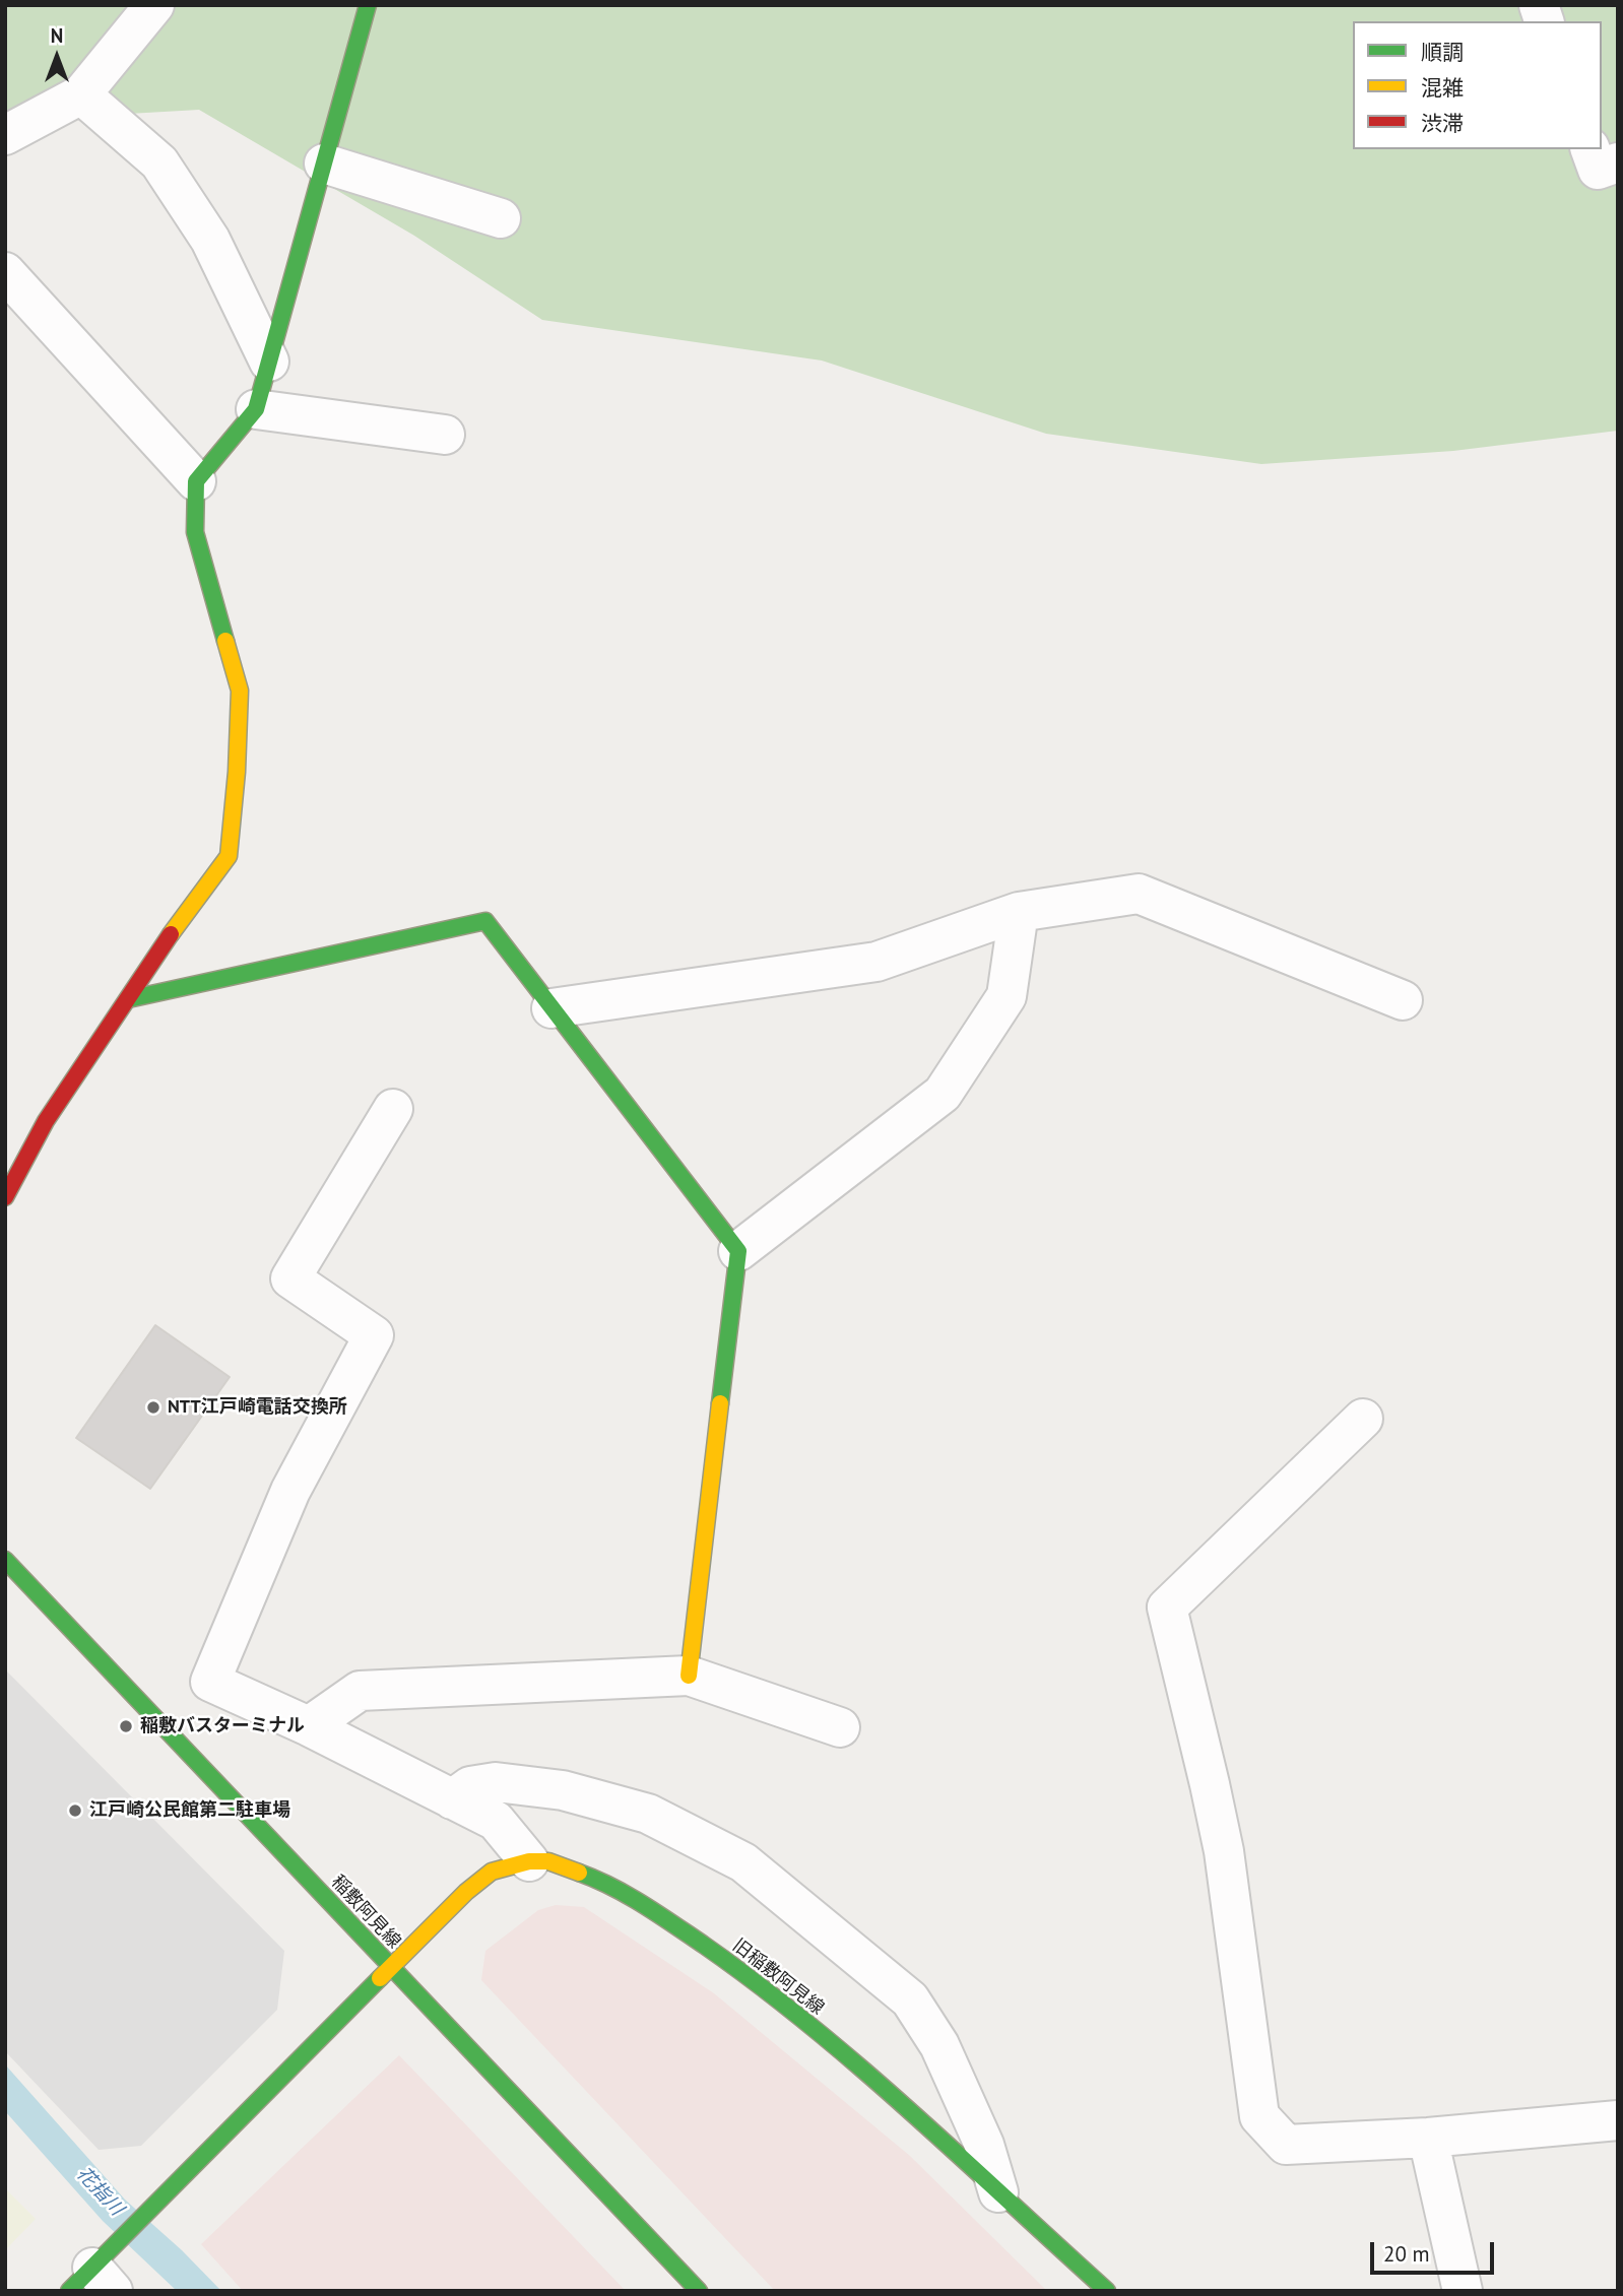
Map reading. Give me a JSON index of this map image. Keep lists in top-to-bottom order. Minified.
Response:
{"streets":{"street":["稲敷阿見線","旧稲敷阿見線"]},"crossings":[["稲敷阿見線","旧稲敷阿見線"]],"water":["花指川"],"places":["NTT江戸崎電話交換所","稲敷バスターミナル","江戸崎公民館第二駐車場"],"legend":["順調","混雑","渋滞"],"scale_bar":"20 m","north":"top"}
